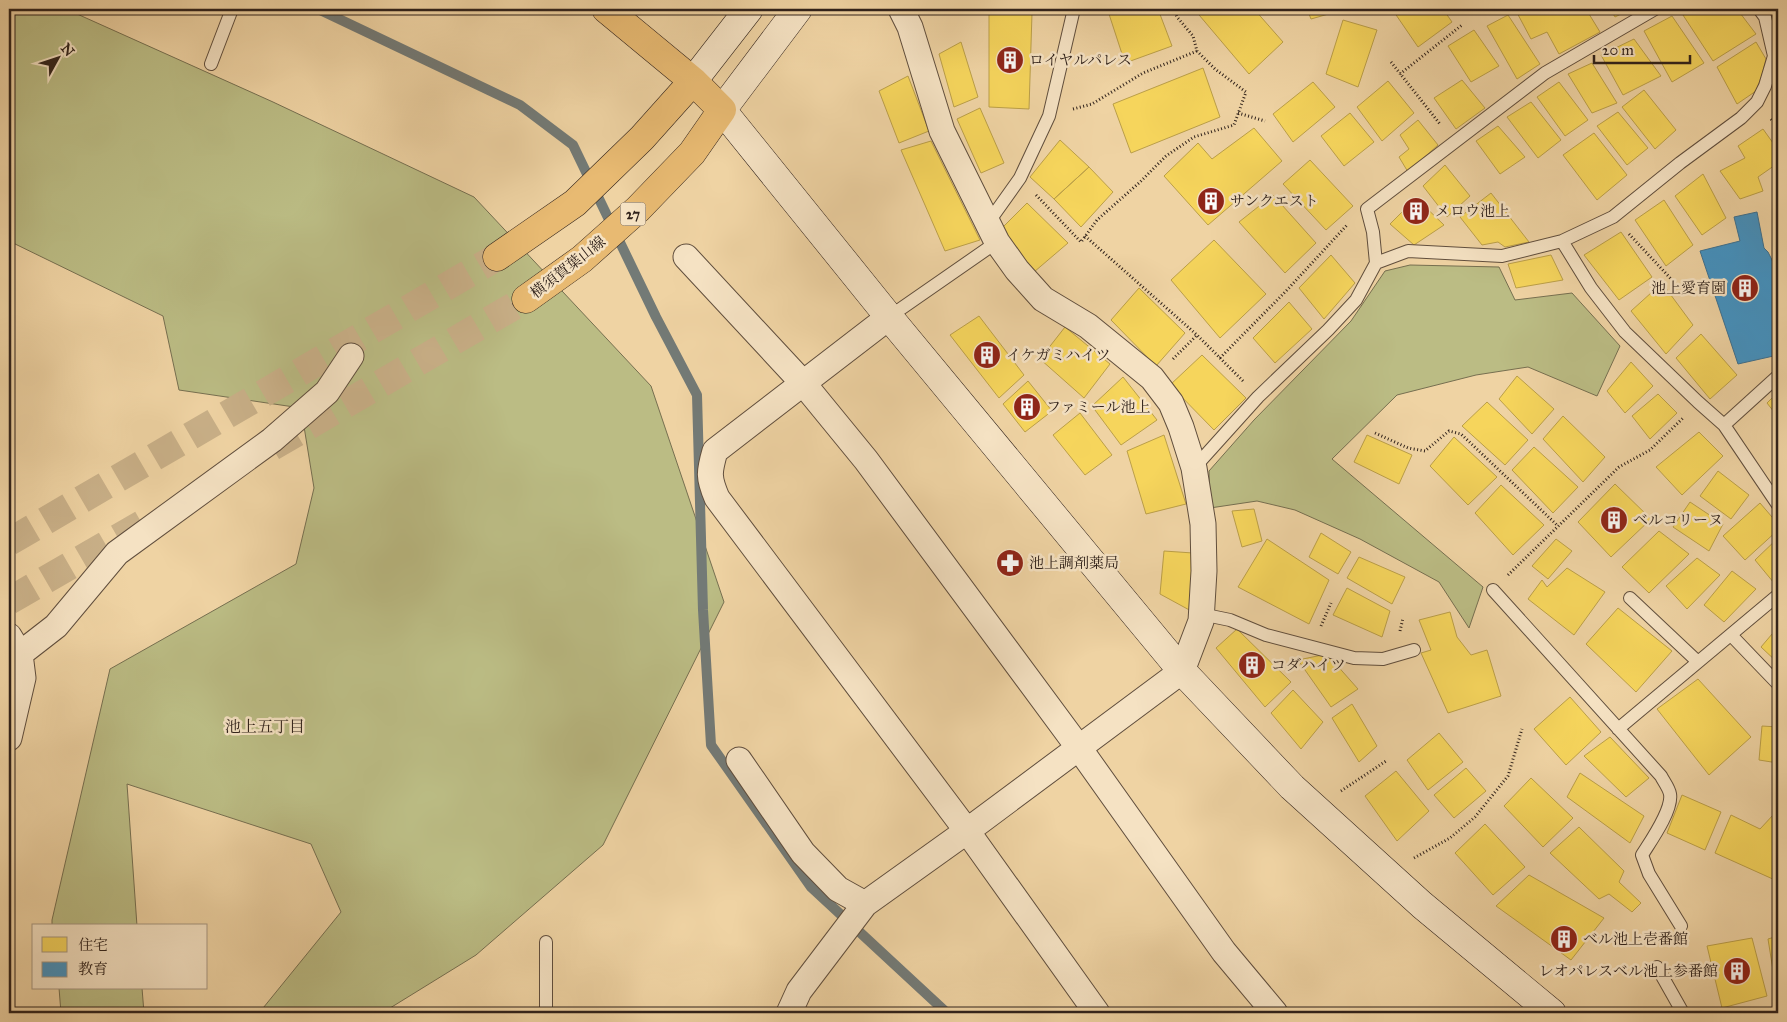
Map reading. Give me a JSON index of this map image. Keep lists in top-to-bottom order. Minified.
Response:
{"streets":{"main road":["27","横須賀葉山線"]},"districts":["池上五丁目"],"places":{"building":["ロイヤルパレス","サンクエスト","メロウ池上","池上愛育園","イケガミハイツ","ファミール池上","ベルコリーヌ","コダハイツ","ベル池上壱番館","レオパレスベル池上参番館"],"pharmacy":["池上調剤薬局"]},"legend":["住宅","教育"],"scale_bar":"20 m","north":"top right"}
